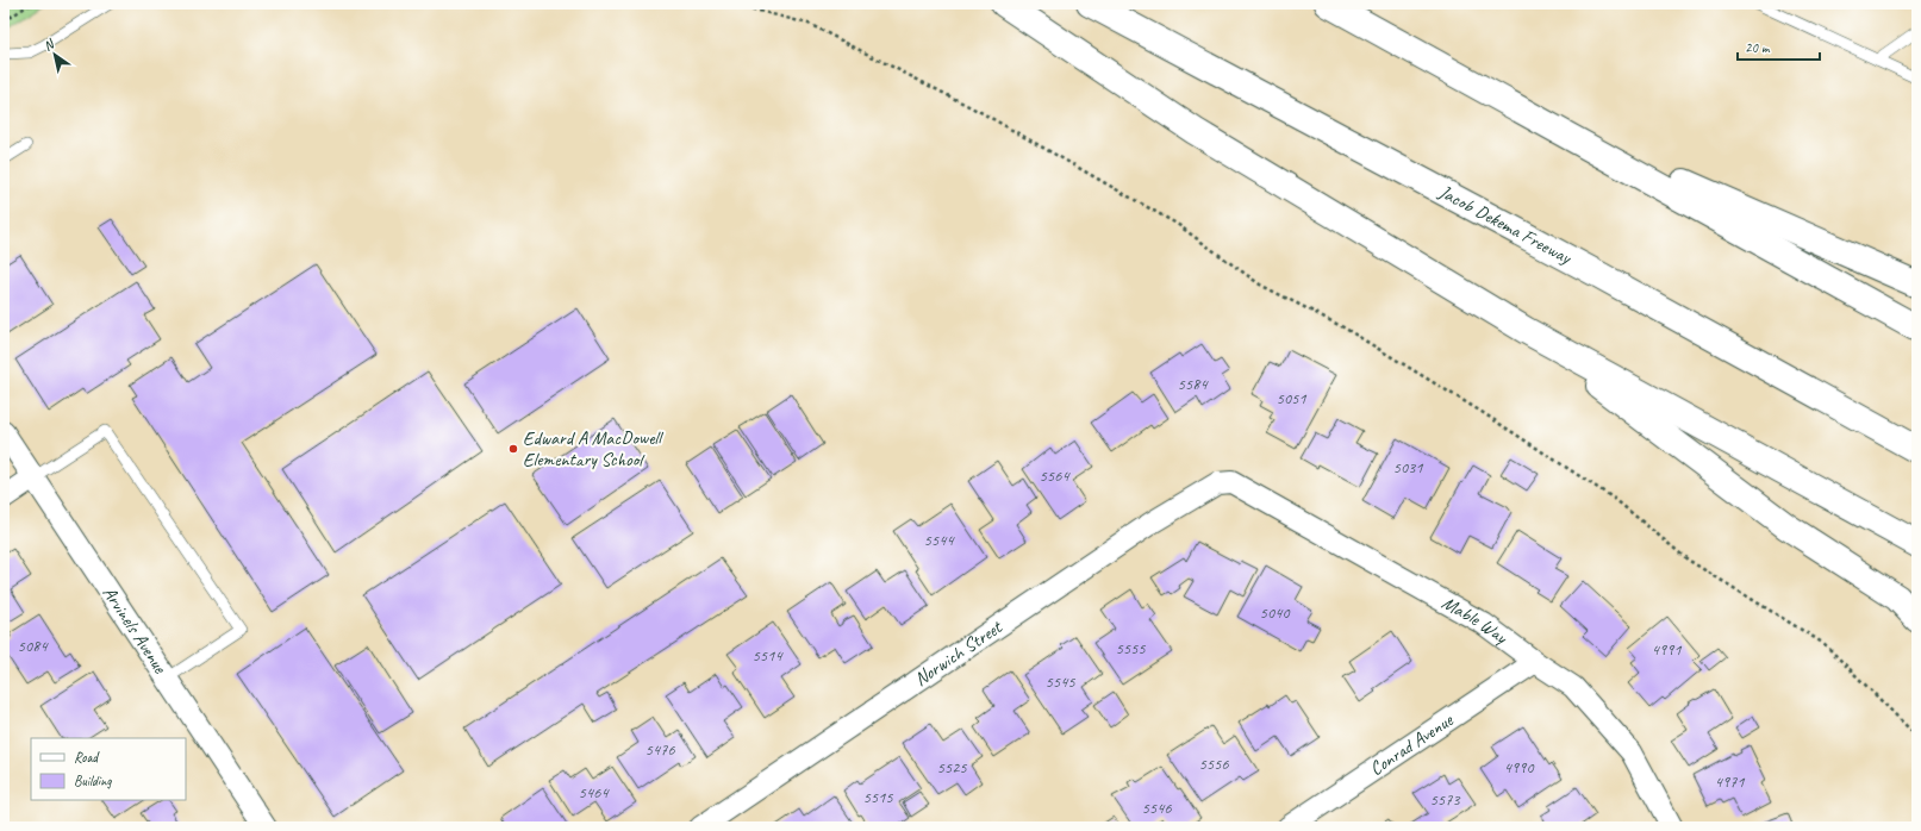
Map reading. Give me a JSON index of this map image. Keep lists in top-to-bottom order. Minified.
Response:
{"streets":{"highway":["Jacob Dekema Freeway"],"street":["Mable Way","Arvinels Avenue","Norwich Street","Conrad Avenue"]},"crossings":[["Mable Way","Norwich Street"],["Mable Way","Conrad Avenue"]],"places":["Edward A MacDowell Elementary School"],"house_numbers":["5584","5051","5031","5564","5544","5040","5084","5555","4991","5514","5545","5476","5556","5525","4990","4971","5464","5515","5573","5546"],"legend":["Road","Building"],"scale_bar":"20 m","north":"top left"}
